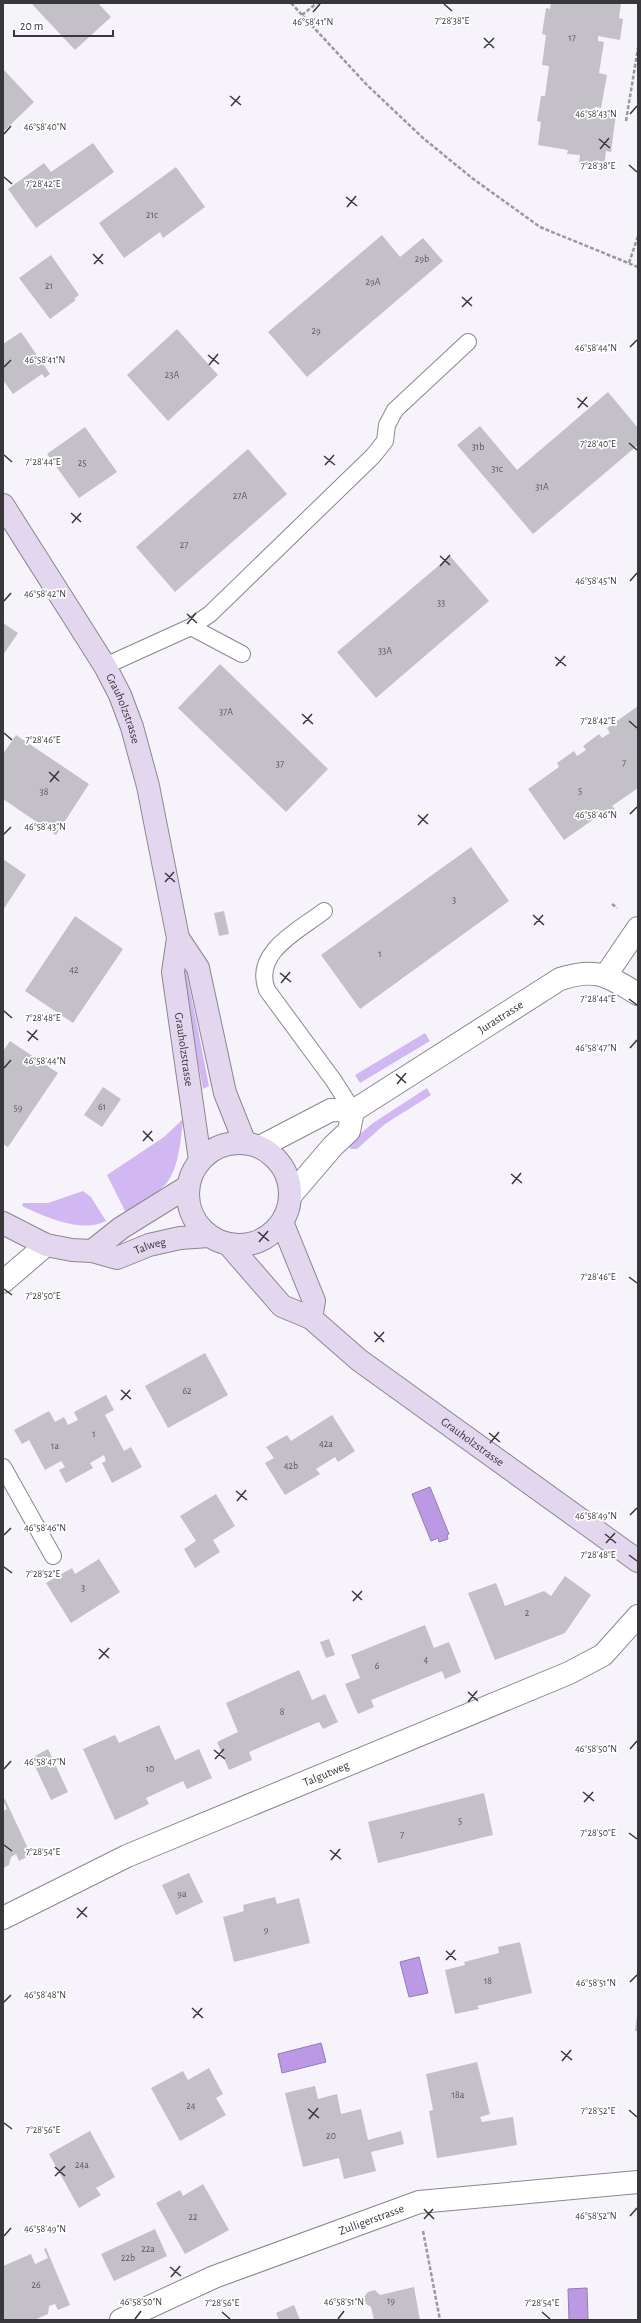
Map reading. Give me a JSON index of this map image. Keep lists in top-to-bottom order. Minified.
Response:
{"streets":{"street":["Grauholzstrasse","Jurastrasse","Talweg","Talgutweg","Zulligerstrasse"]},"crossings":[["Grauholzstrasse","Talweg"]],"house_numbers":["17","21c","29b","29A","21","29","23A","31b","25","31c","31A","27A","27","33","33A","37A","7","37","5","38","3","1","42","61","59","62","1","42a","1a","42b","3","2","4","6","8","10","5","7","9a","9","18","18a","24","20","24a","22","22a","22b","26","19"],"scale_bar":"20 m","coordinates":["7°28'38\"E","46°58'41\"N","46°58'43\"N","46°58'40\"N","7°28'42\"E","46°58'44\"N","7°28'40\"E","7°28'44\"E","46°58'45\"N","46°58'42\"N","7°28'46\"E","46°58'46\"N","7°28'48\"E","46°58'47\"N","7°28'50\"E","46°58'49\"N","7°28'52\"E","46°58'50\"N","7°28'54\"E","46°58'51\"N","46°58'48\"N","7°28'56\"E","46°58'52\"N"]}
